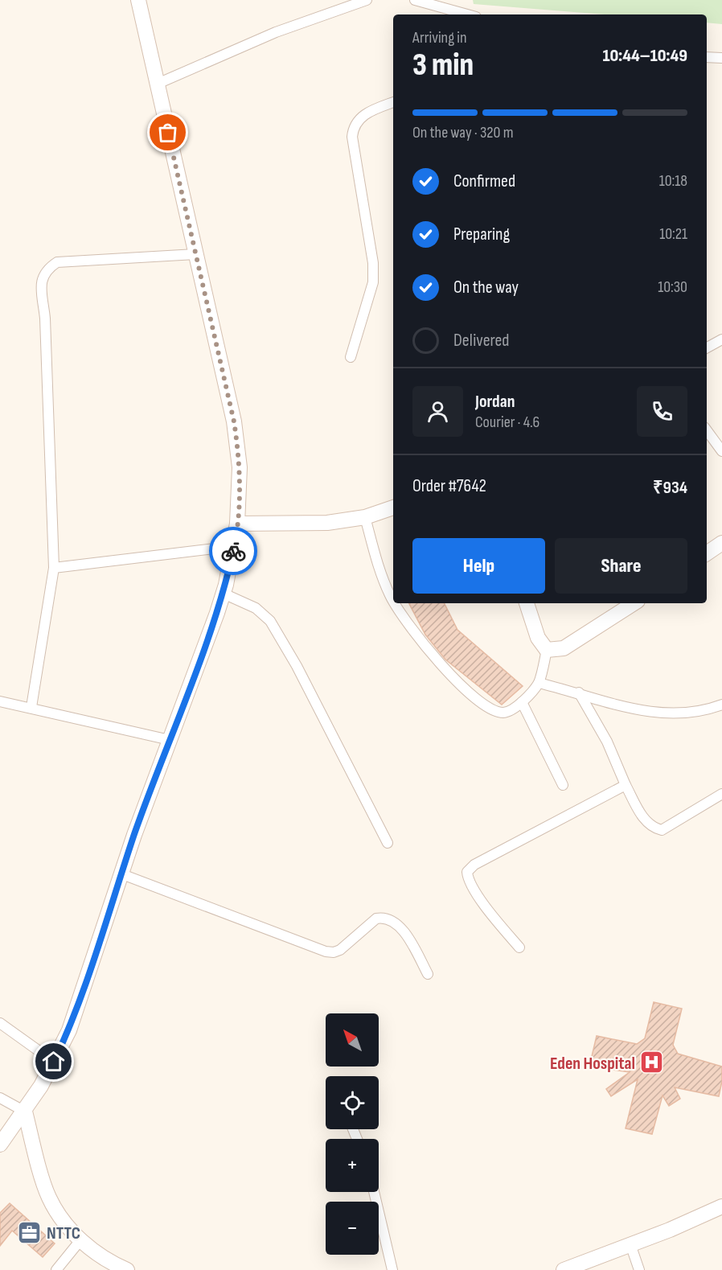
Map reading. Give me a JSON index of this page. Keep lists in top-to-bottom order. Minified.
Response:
{"places":{"hospital":["Eden Hospital"],"office":["NTTC"]},"north":"top left","page":{"heading":["3 min","Arriving in","10:44–10:49"],"panel":["Jordan","Courier · 4.6","Order #7642","₹934"],"bar":"On the way · 320 m","list":[["Confirmed","10:18"],["Preparing","10:21"],["On the way","10:30"],"Delivered"],"buttons":["Help","Share"],"map_buttons":["+","−"]}}
